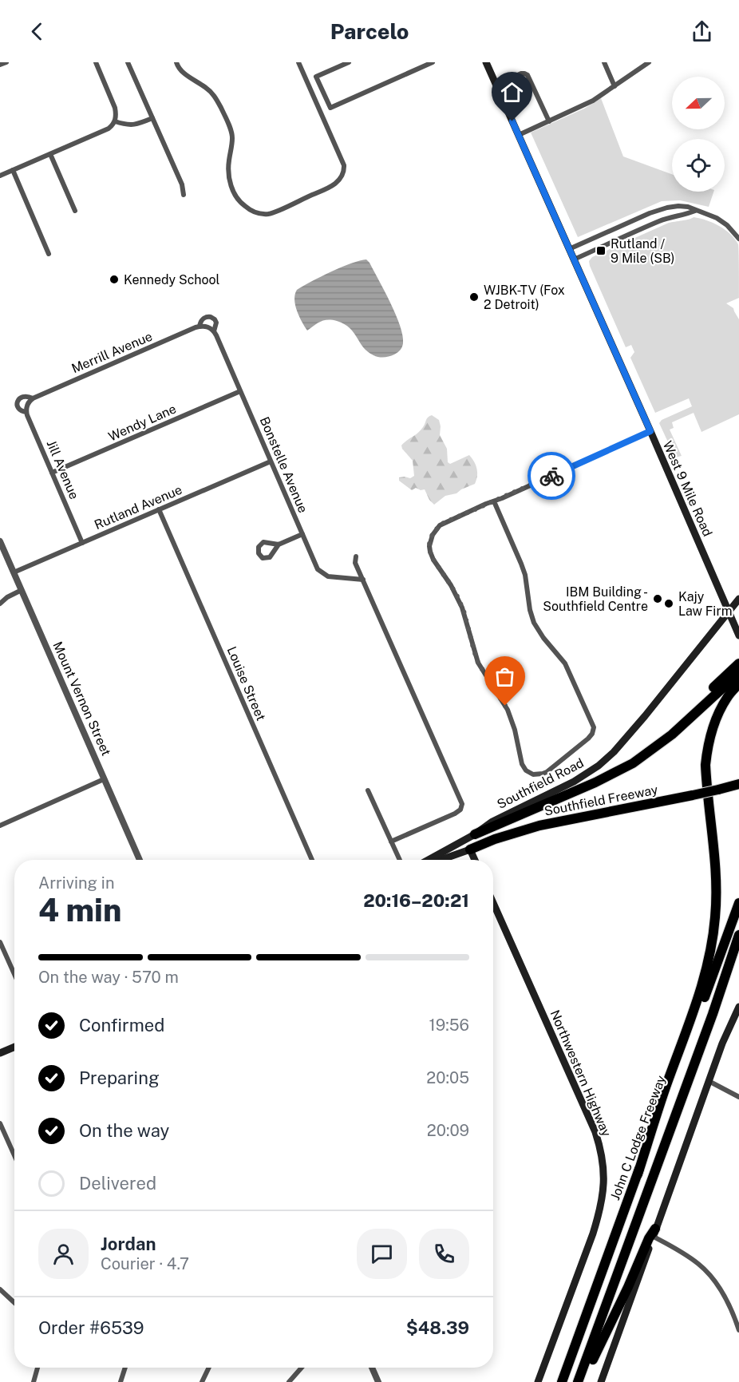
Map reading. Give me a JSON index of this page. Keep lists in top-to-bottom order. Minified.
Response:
{"streets":{"highway":["Southfield Freeway","John C Lodge Freeway"],"main road":["West 9 Mile Road","Southfield Road","Northwestern Highway"],"street":["Merrill Avenue","Wendy Lane","Bonstelle Avenue","Jill Avenue","Rutland Avenue","Louise Street","Mount Vernon Street"]},"crossings":[["Merrill Avenue","Bonstelle Avenue"],["Merrill Avenue","Jill Avenue"],["Wendy Lane","Bonstelle Avenue"],["Wendy Lane","Jill Avenue"],["Bonstelle Avenue","Rutland Avenue"],["Jill Avenue","Rutland Avenue"],["West 9 Mile Road","Southfield Road"],["Rutland Avenue","Louise Street"],["Rutland Avenue","Mount Vernon Street"]],"places":{"transit":["Rutland / 9 Mile (SB)"],"other":["Kennedy School","WJBK-TV (Fox 2 Detroit)","IBM Building - Southfield Centre","Kajy Law Firm"]},"north":"left","page":{"header":"Parcelo","heading":["4 min","Arriving in","20:16–20:21"],"panel":["Jordan","Courier · 4.7","Order #6539","$48.39"],"bar":"On the way · 570 m","list":[["Confirmed","19:56"],["Preparing","20:05"],["On the way","20:09"],"Delivered"]}}
